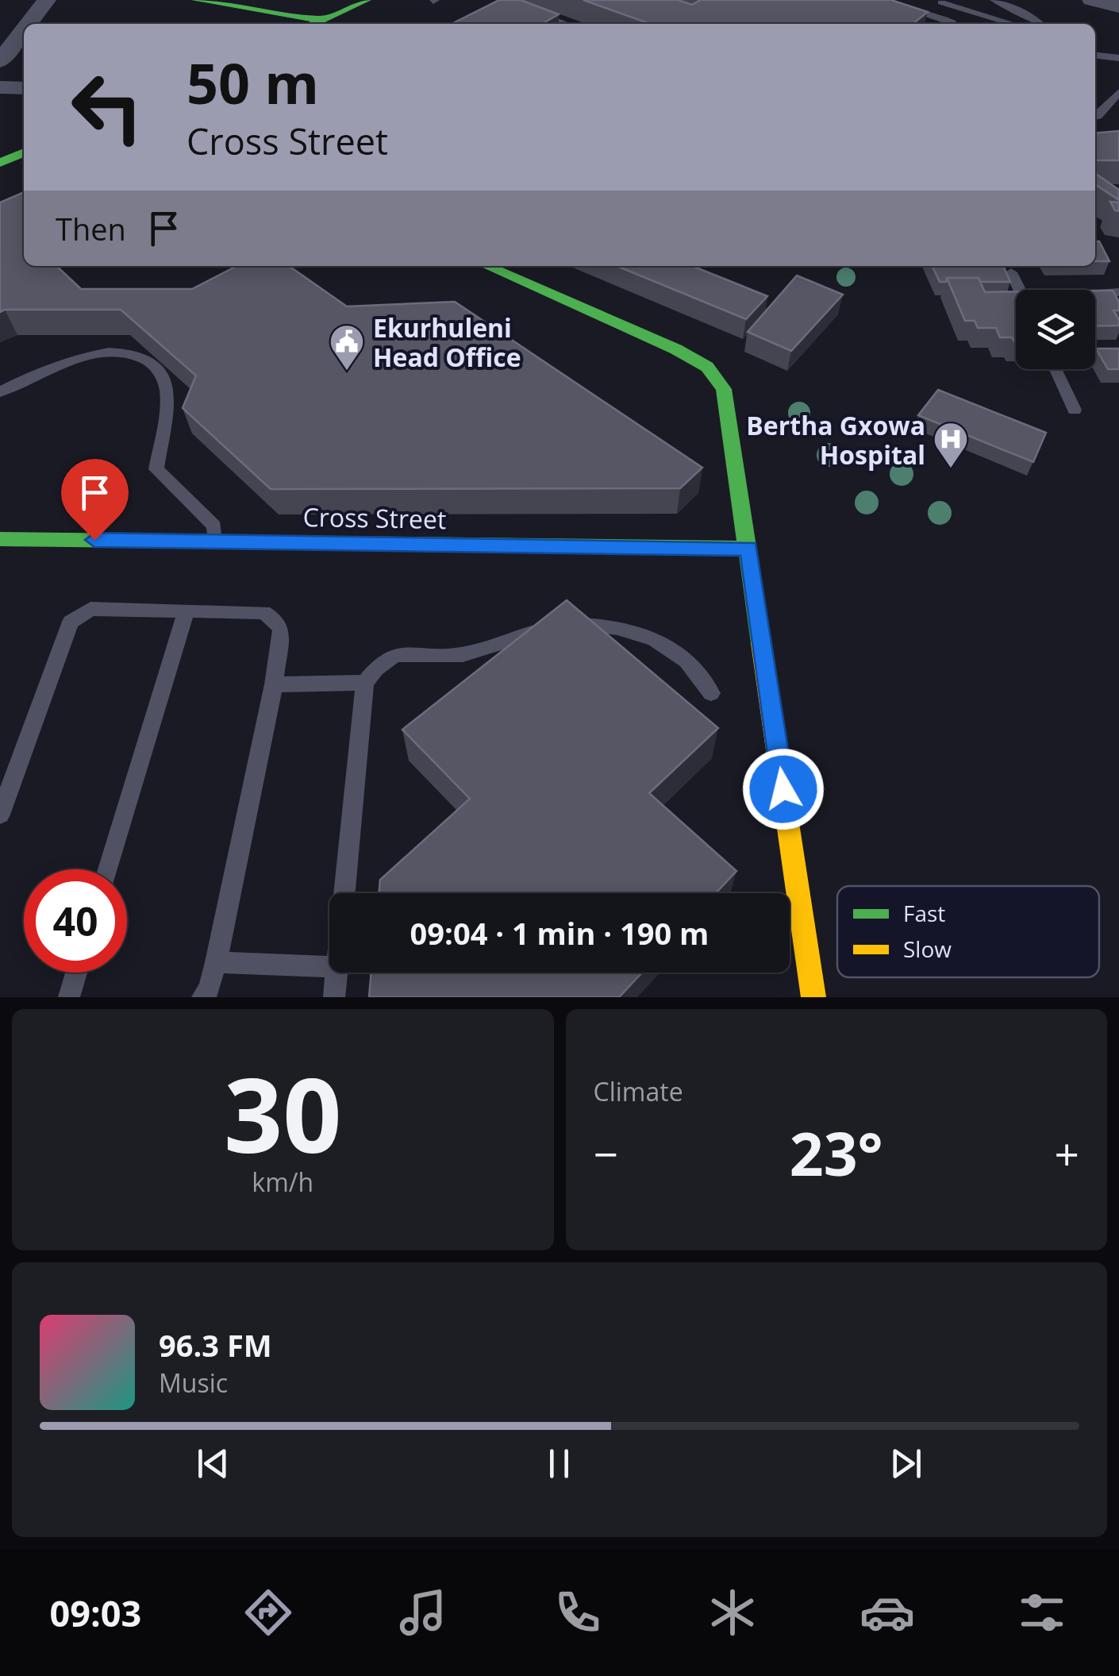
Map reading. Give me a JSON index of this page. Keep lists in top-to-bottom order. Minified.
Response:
{"streets":{"street":["Cross Street"]},"places":{"public building":["Ekurhuleni Head Office"],"hospital":["Bertha Gxowa Hospital"]},"legend":["Fast","Slow"],"page":{"turn":["50 m","Cross Street"],"then":"Then","limit":"40","trip":"09:04 · 1 min · 190 m","tile":[["30","km/h"],"Climate"],"heat":["−","23°","+"],"song":["96.3 FM","Music"],"tabs":"09:03"}}
